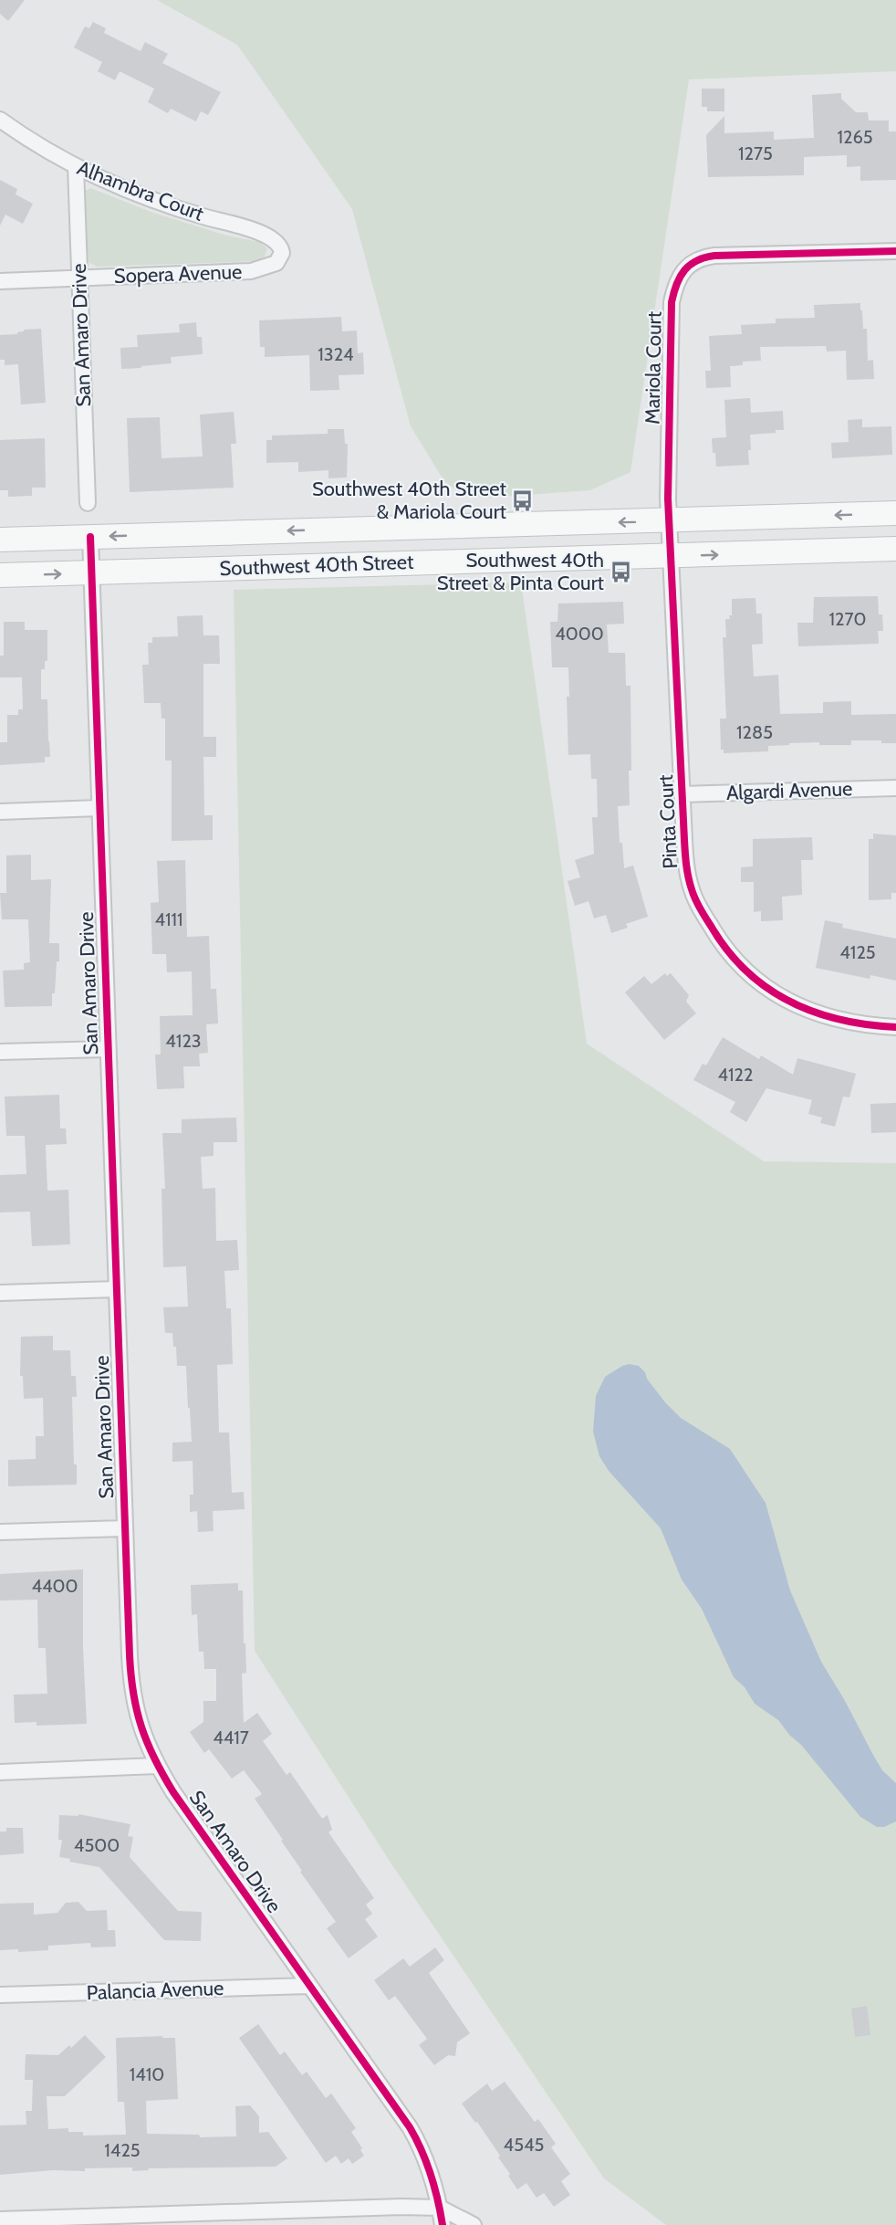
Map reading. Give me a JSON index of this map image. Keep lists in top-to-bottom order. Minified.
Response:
{"streets":{"main road":["Southwest 40th Street"],"street":["Alhambra Court","Sopera Avenue","San Amaro Drive","Mariola Court","Algardi Avenue","Pinta Court","Palancia Avenue"]},"crossings":[["Alhambra Court","Sopera Avenue"],["Alhambra Court","San Amaro Drive"],["Sopera Avenue","San Amaro Drive"],["San Amaro Drive","Southwest 40th Street"],["San Amaro Drive","Palancia Avenue"],["Mariola Court","Southwest 40th Street"],["Mariola Court","Pinta Court"],["Southwest 40th Street","Pinta Court"],["Algardi Avenue","Pinta Court"]],"places":{"bus stop":["Southwest 40th Street & Mariola Court","Southwest 40th Street & Pinta Court"]},"house_numbers":["1265","1275","1324","1270","4000","1285","4111","4125","4123","4122","4400","4417","4500","1410","4545","1425"]}
